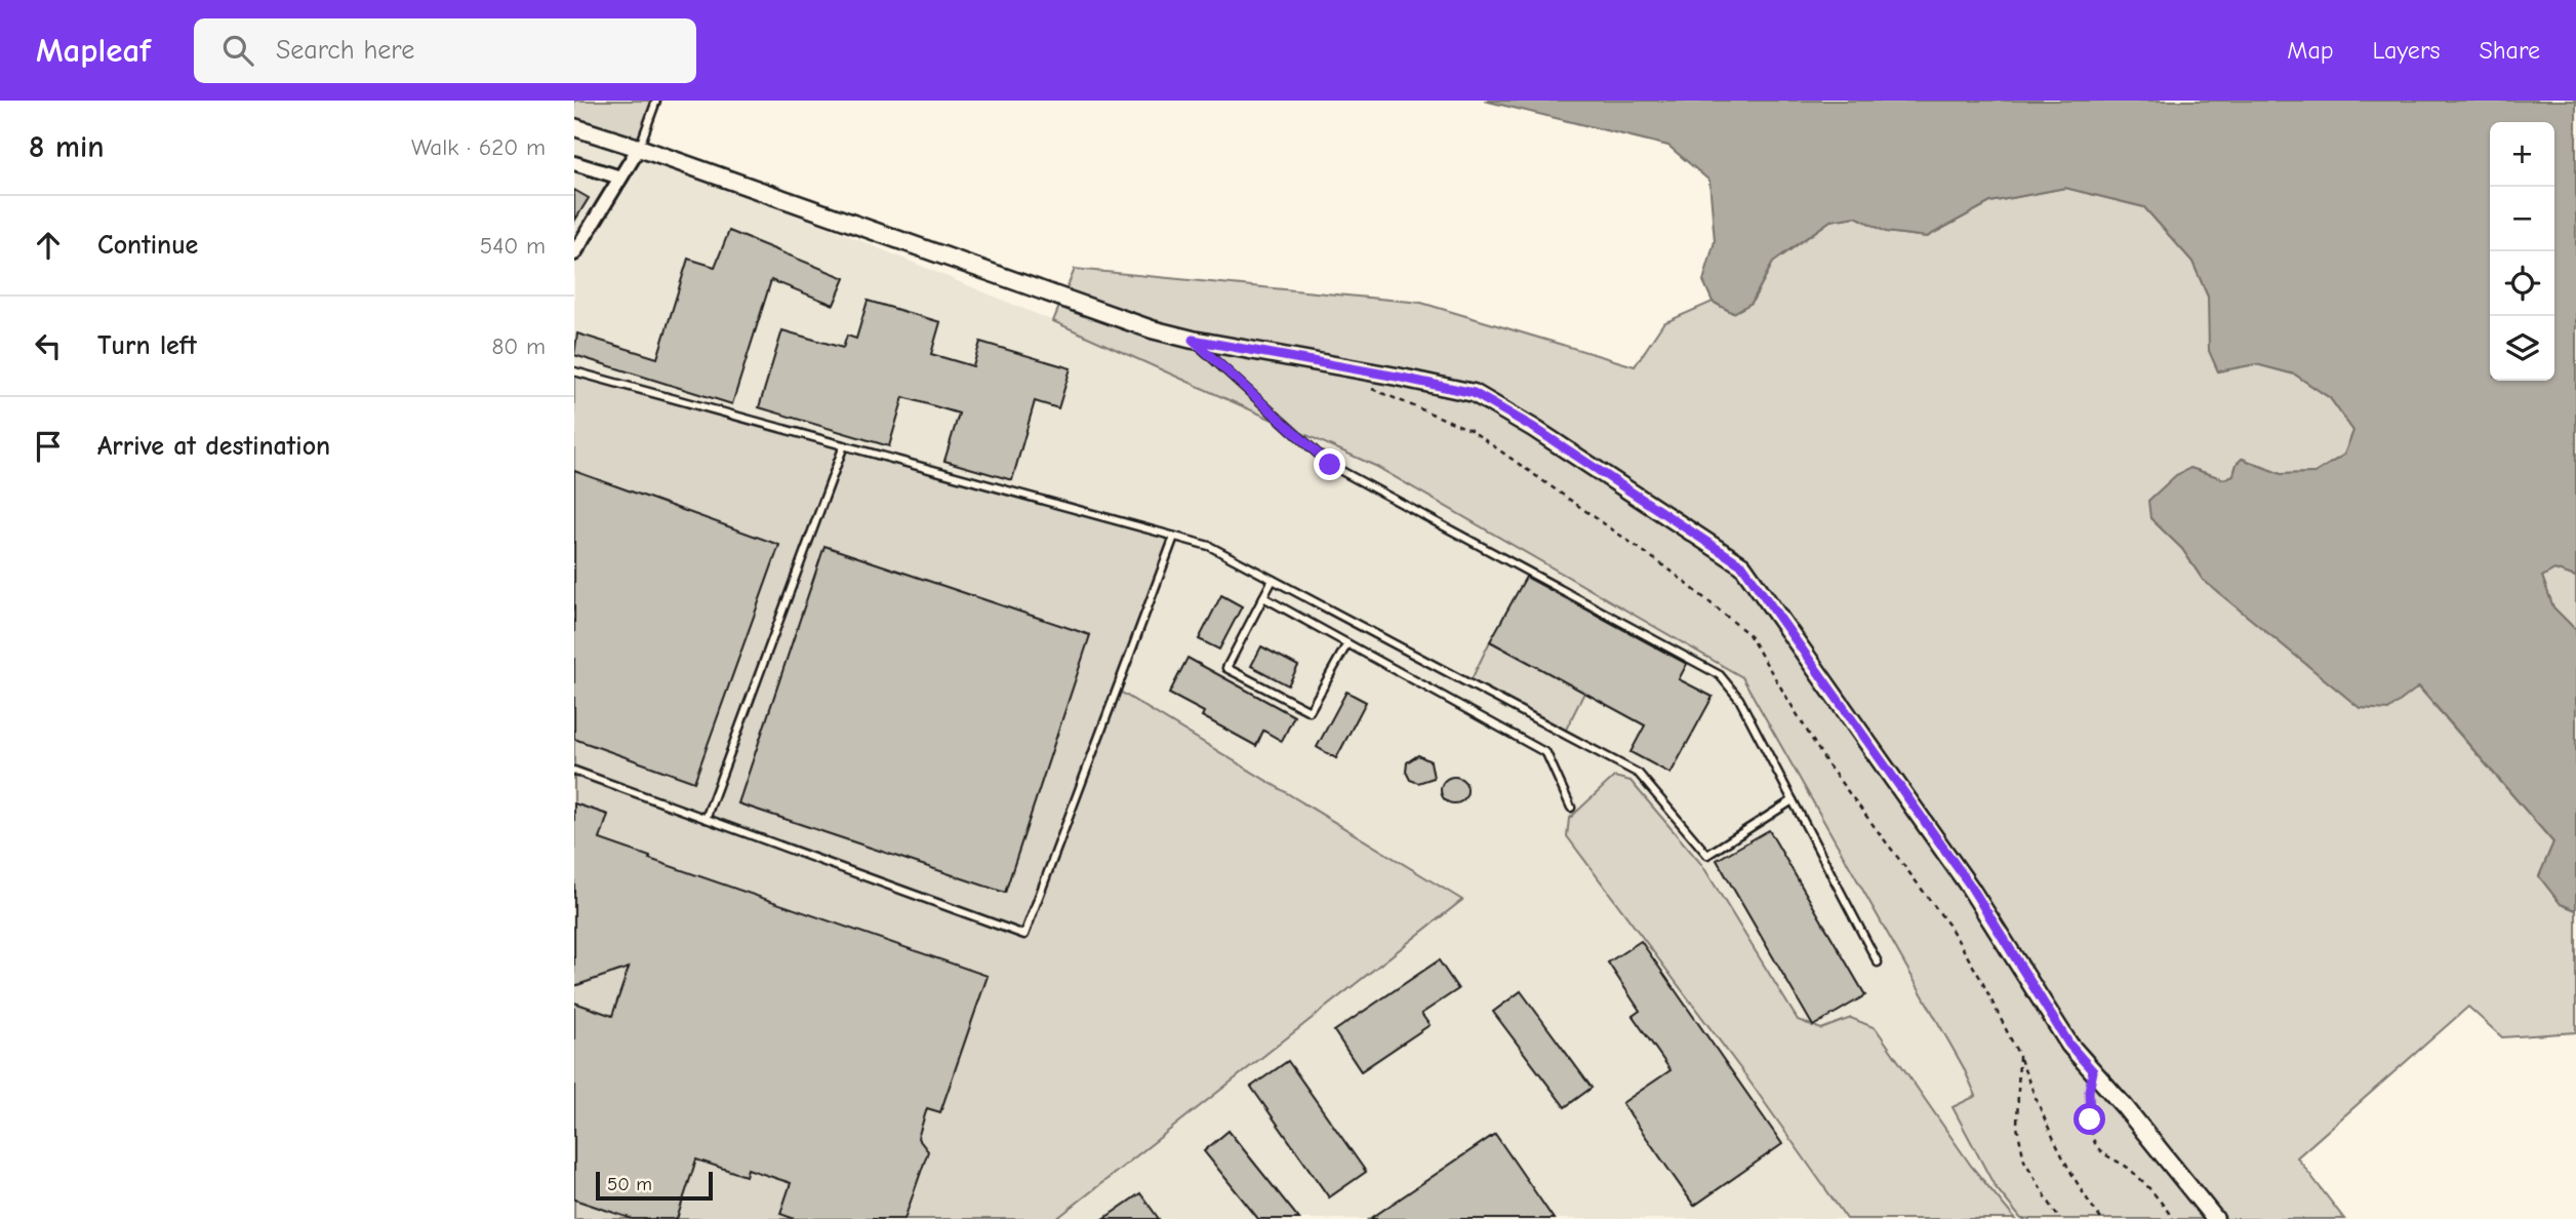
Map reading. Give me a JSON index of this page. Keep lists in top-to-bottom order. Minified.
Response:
{"scale_bar":"50 m","page":{"header":"Mapleaf","search":"Search here","nav":["Map","Layers","Share"],"heading":["8 min","Walk · 620 m"],"map_buttons":["+","−"],"list":[["Continue","540 m"],["Turn left","80 m"],"Arrive at destination"],"scale":"50 m"}}
